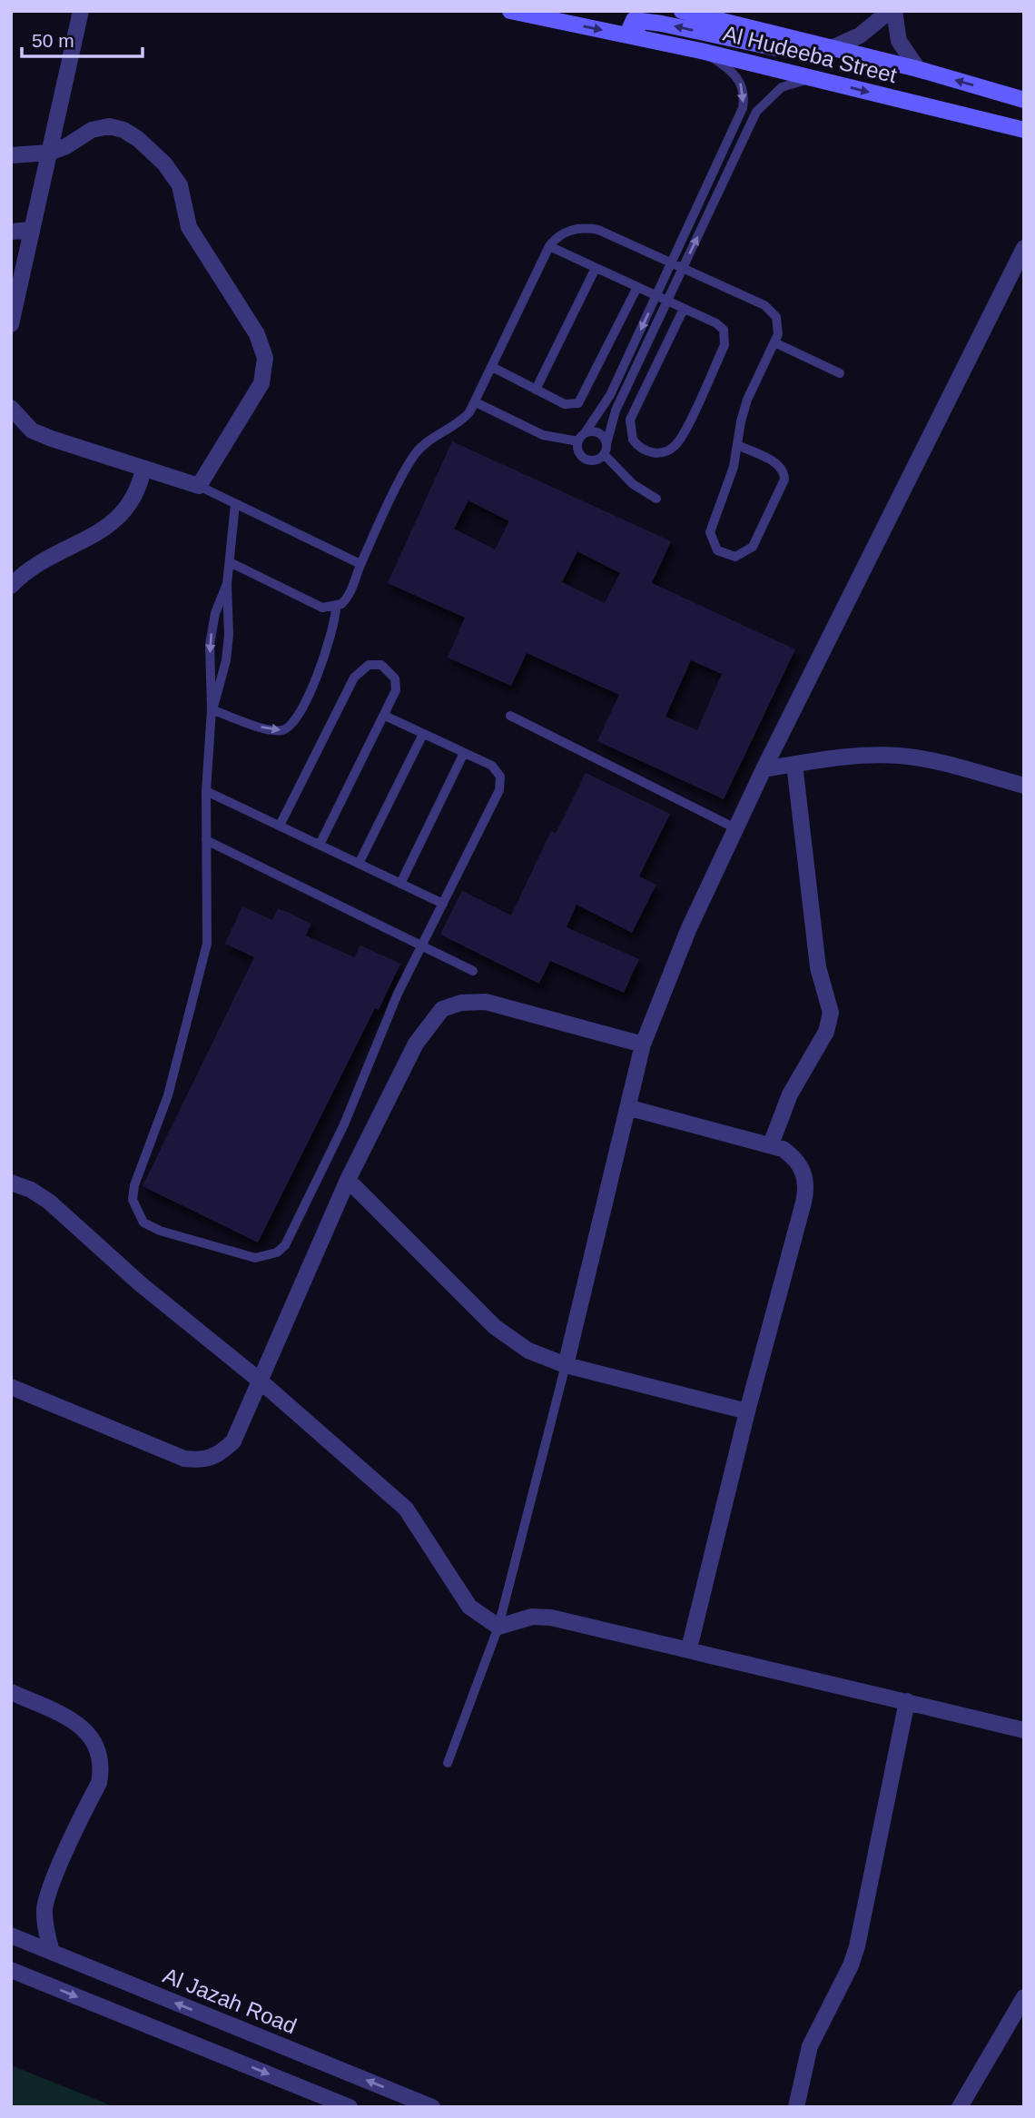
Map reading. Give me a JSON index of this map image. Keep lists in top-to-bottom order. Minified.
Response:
{"streets":{"main road":["Al Hudeeba Street"],"street":["Al Jazah Road"]},"scale_bar":"50 m"}
